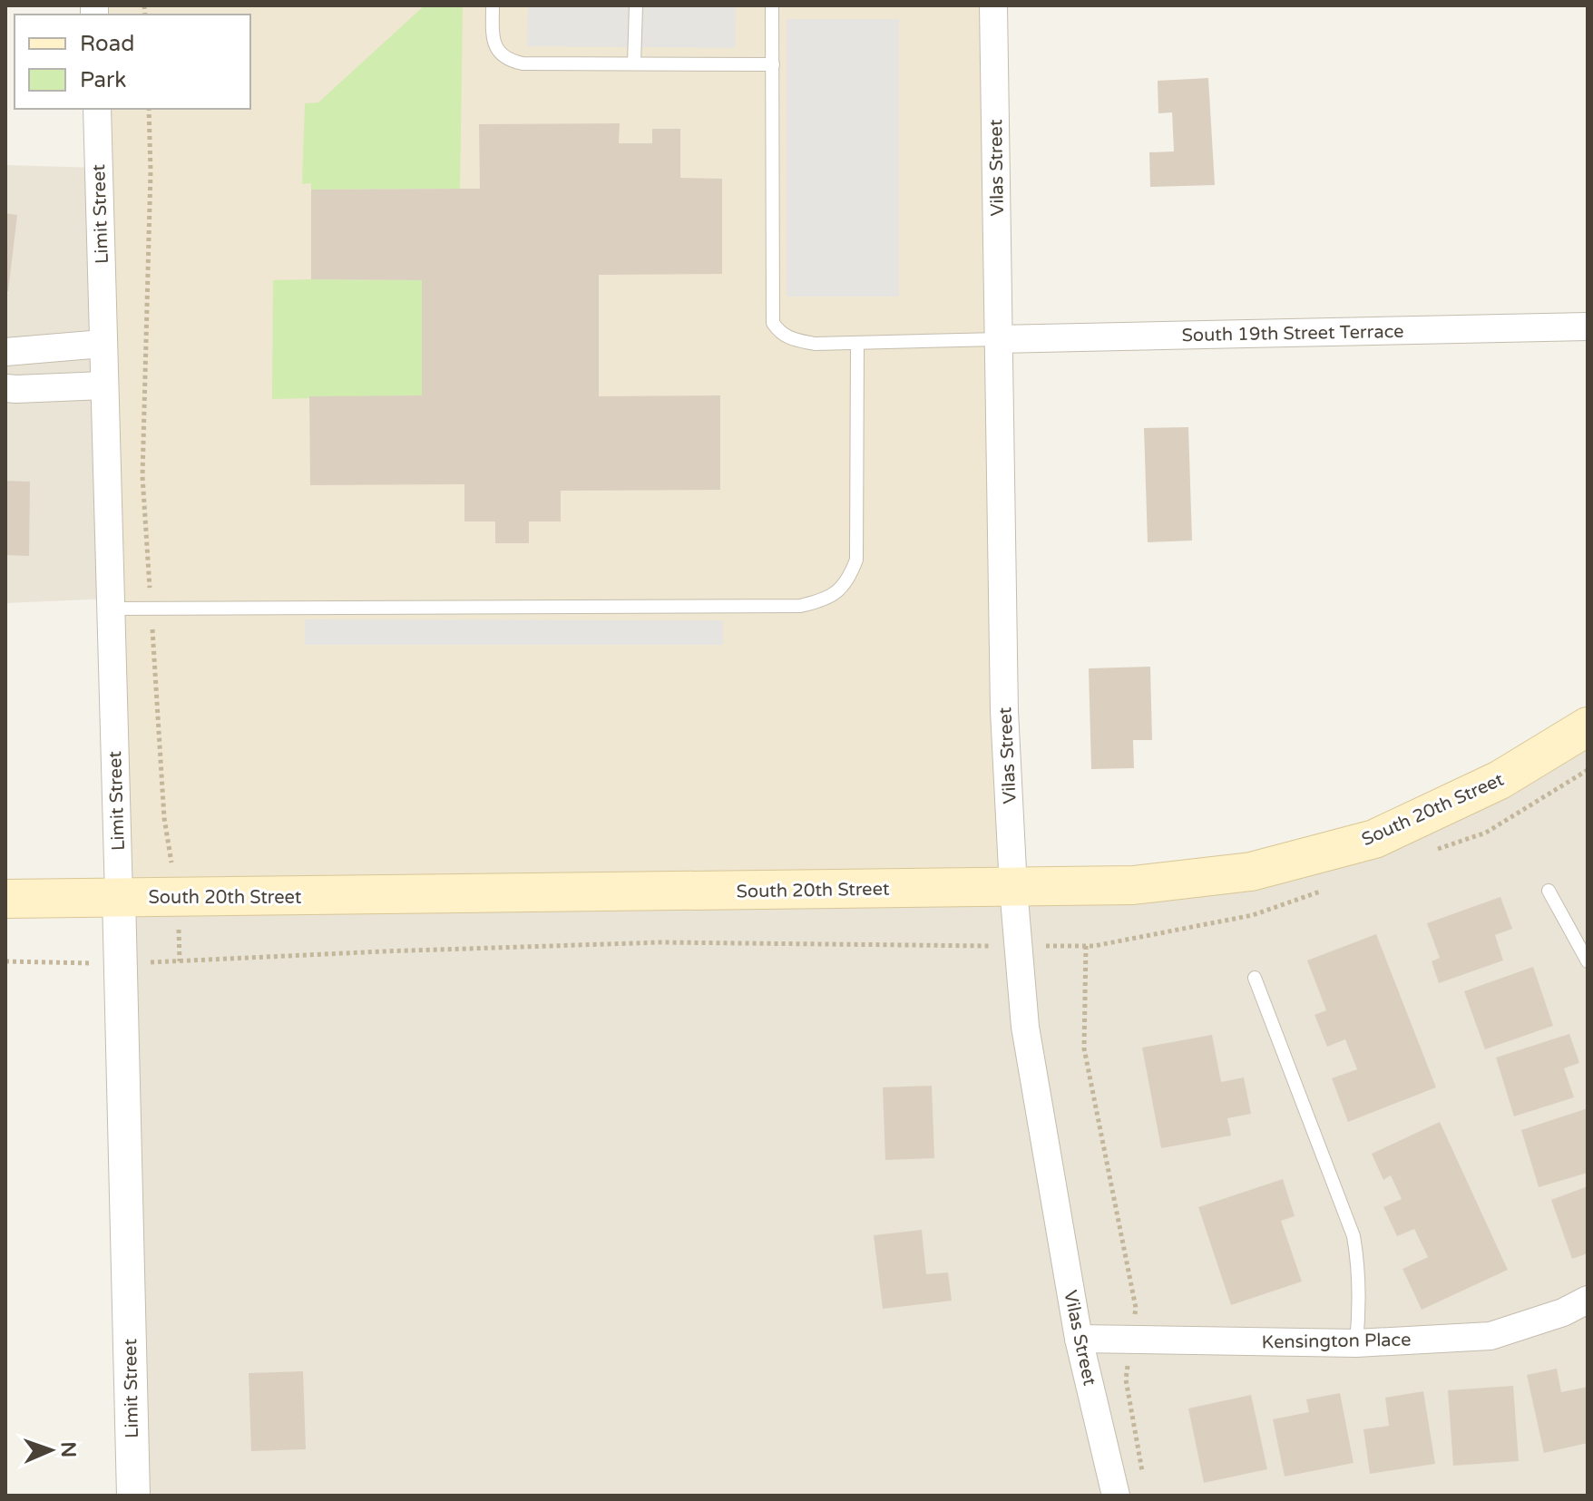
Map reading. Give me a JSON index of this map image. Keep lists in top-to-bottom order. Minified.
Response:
{"streets":{"main road":["South 20th Street"],"street":["Vilas Street","Limit Street","South 19th Street Terrace","Kensington Place"]},"crossings":[["Vilas Street","South 19th Street Terrace"],["Vilas Street","South 20th Street"],["Vilas Street","Kensington Place"],["Limit Street","South 20th Street"]],"legend":["Road","Park"],"north":"right"}
